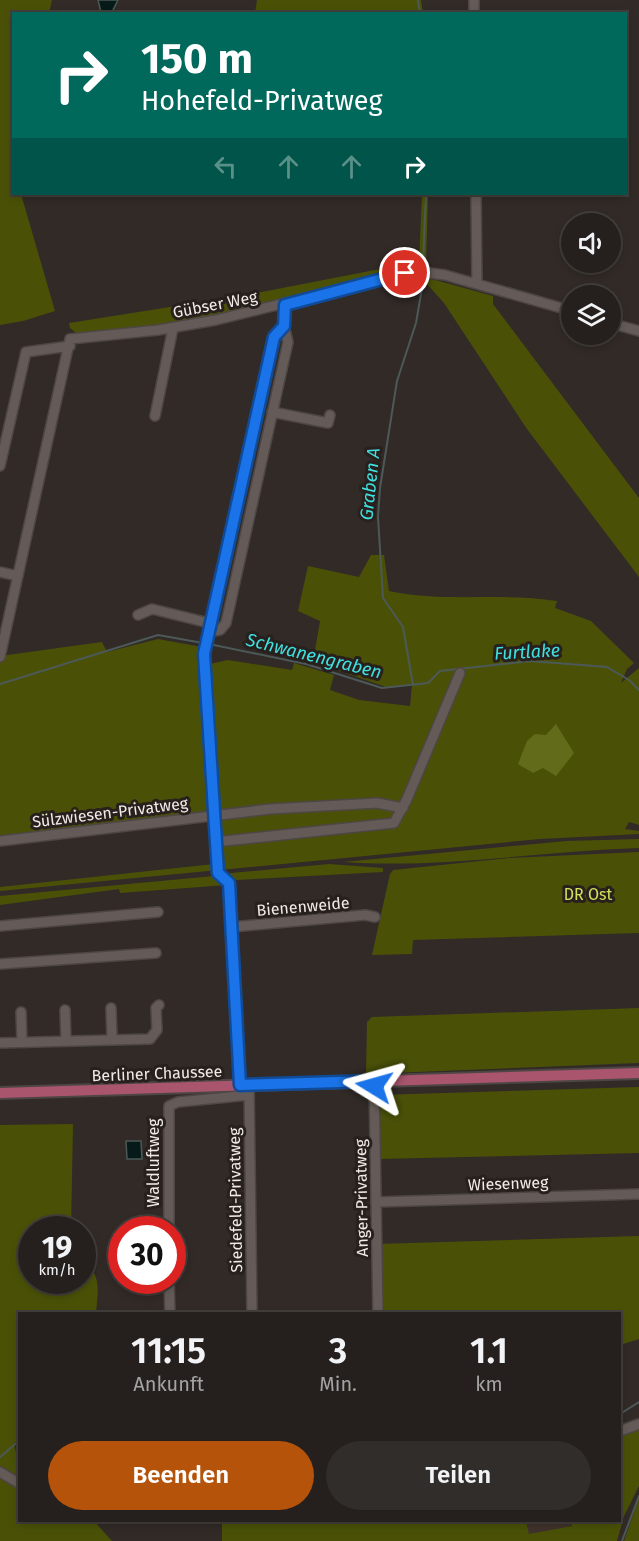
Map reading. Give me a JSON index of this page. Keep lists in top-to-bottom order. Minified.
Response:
{"streets":{"main road":["Berliner Chaussee"],"street":["Gübser Weg","Sülzwiesen-Privatweg","Bienenweide","Waldluftweg","Wiesenweg","Anger-Privatweg","Siedefeld-Privatweg"]},"crossings":[["Sülzwiesen-Privatweg","Siedefeld-Privatweg"],["Bienenweide","Siedefeld-Privatweg"],["Berliner Chaussee","Waldluftweg"],["Berliner Chaussee","Anger-Privatweg"],["Berliner Chaussee","Siedefeld-Privatweg"],["Waldluftweg","Siedefeld-Privatweg"],["Wiesenweg","Anger-Privatweg"]],"water":["Graben A","Furtlake","Schwanengraben"],"parks":["DR Ost"],"page":{"turn":["150 m","Hohefeld-Privatweg"],"speed":"19 km/h","limit":"30","eta":["11:15","Ankunft","3","Min.","1.1","km"],"buttons":["Beenden","Teilen"]}}
